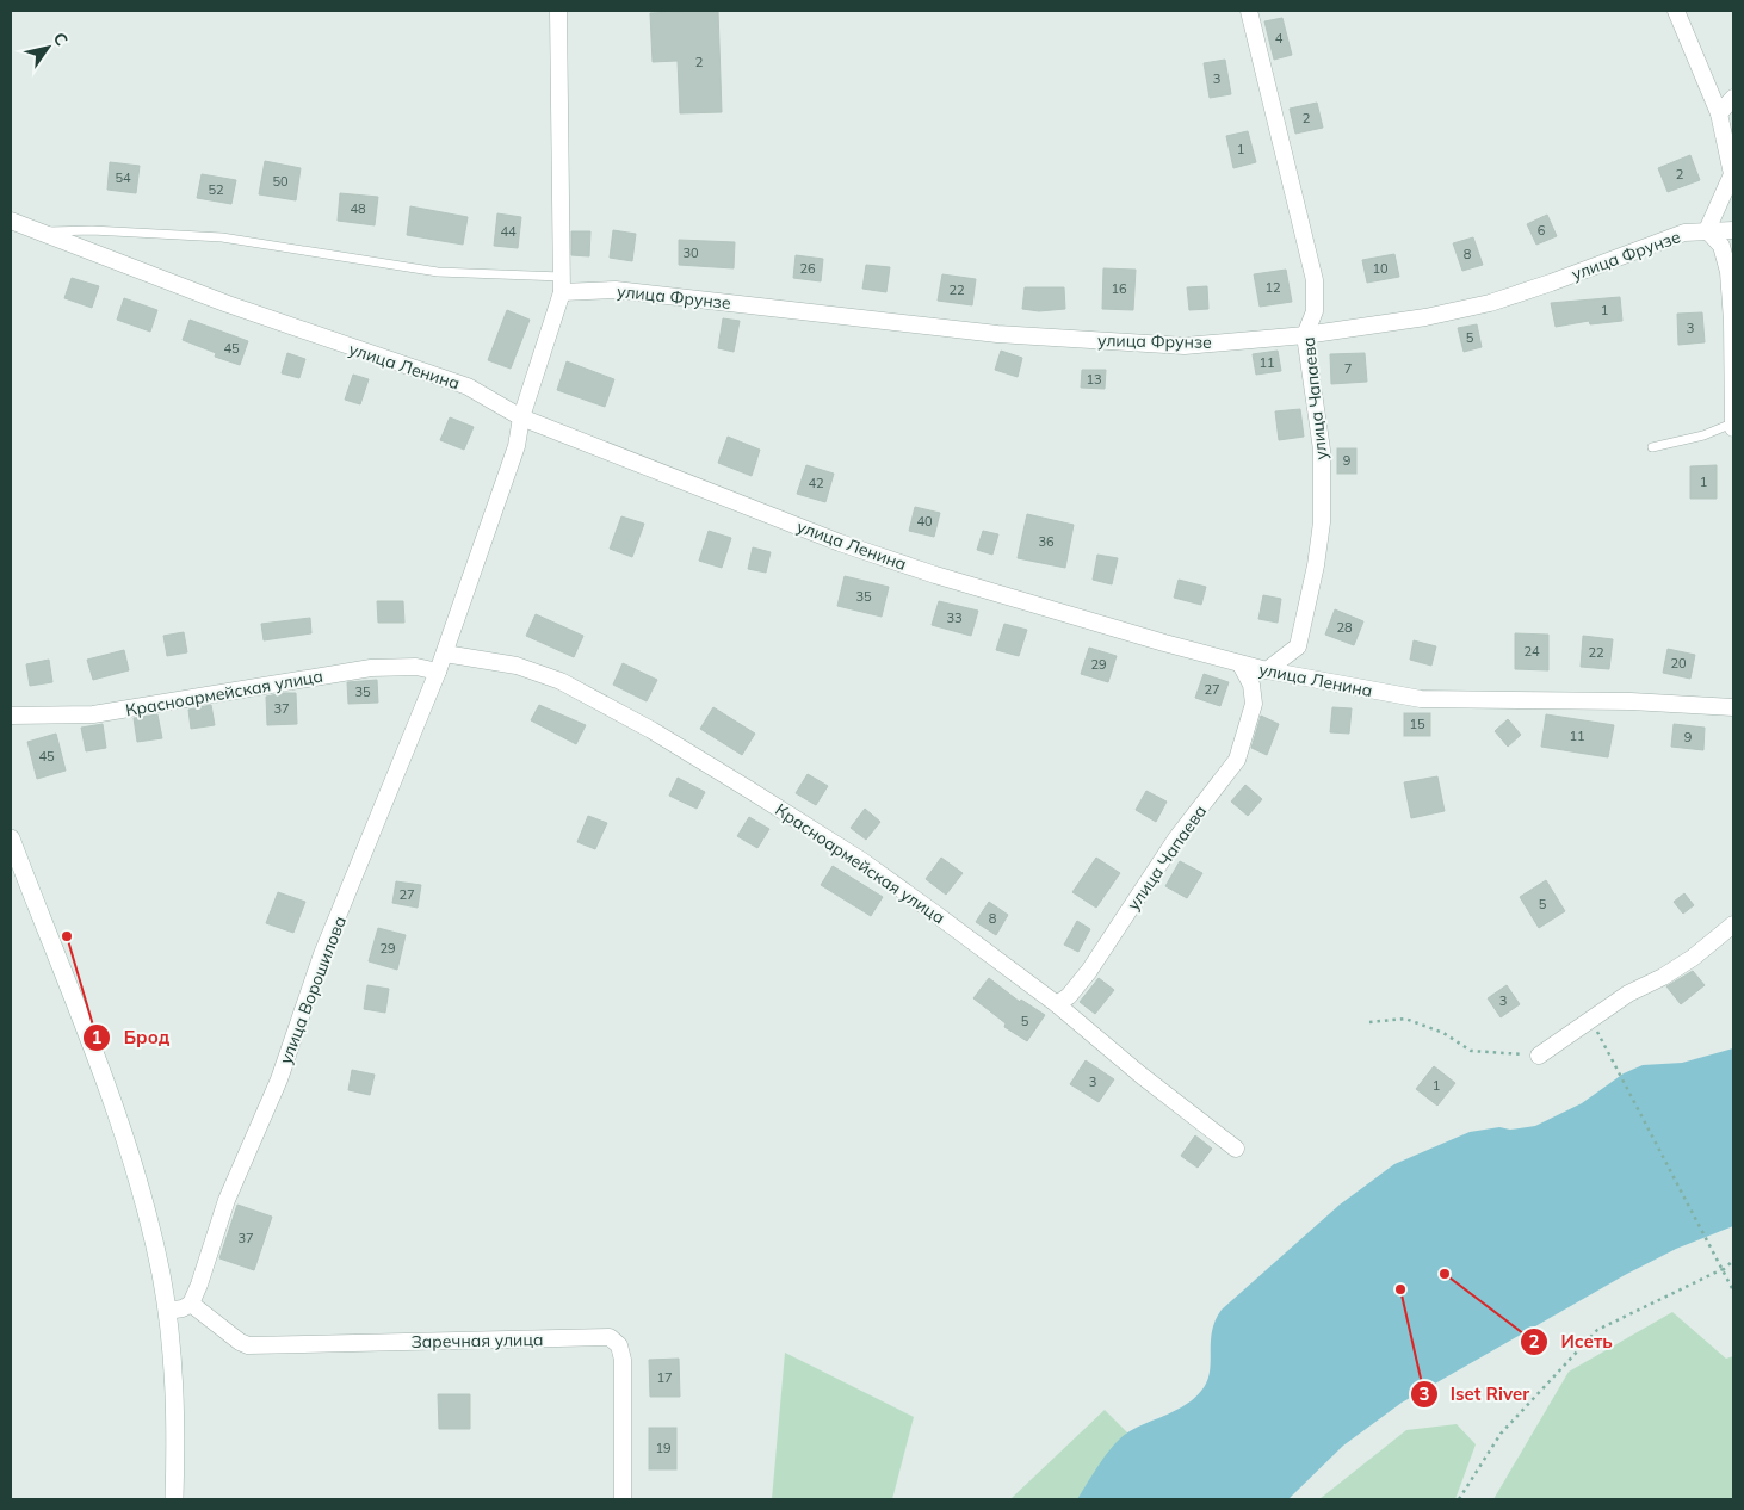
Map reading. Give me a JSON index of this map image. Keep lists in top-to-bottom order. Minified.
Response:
{"streets":{"street":["улица Фрунзе","улица Ленина","улица Чапаева","Красноармейская улица","улица Ворошилова","Заречная улица"]},"crossings":[["улица Фрунзе","улица Чапаева"],["улица Фрунзе","улица Ворошилова"],["улица Ленина","улица Чапаева"],["улица Ленина","улица Ворошилова"],["улица Чапаева","Красноармейская улица"],["Красноармейская улица","улица Ворошилова"],["улица Ворошилова","Заречная улица"]],"places":["Брод","Исеть","Iset River"],"house_numbers":["4","2","3","2","1","2","54","50","52","48","6","44","30","8","26","10","12","16","22","1","3","5","45","11","7","13","9","1","42","40","36","35","33","28","24","22","20","29","27","35","37","15","11","9","45","27","5","8","29","3","5","3","1","37","17","19"],"north":"top right"}
